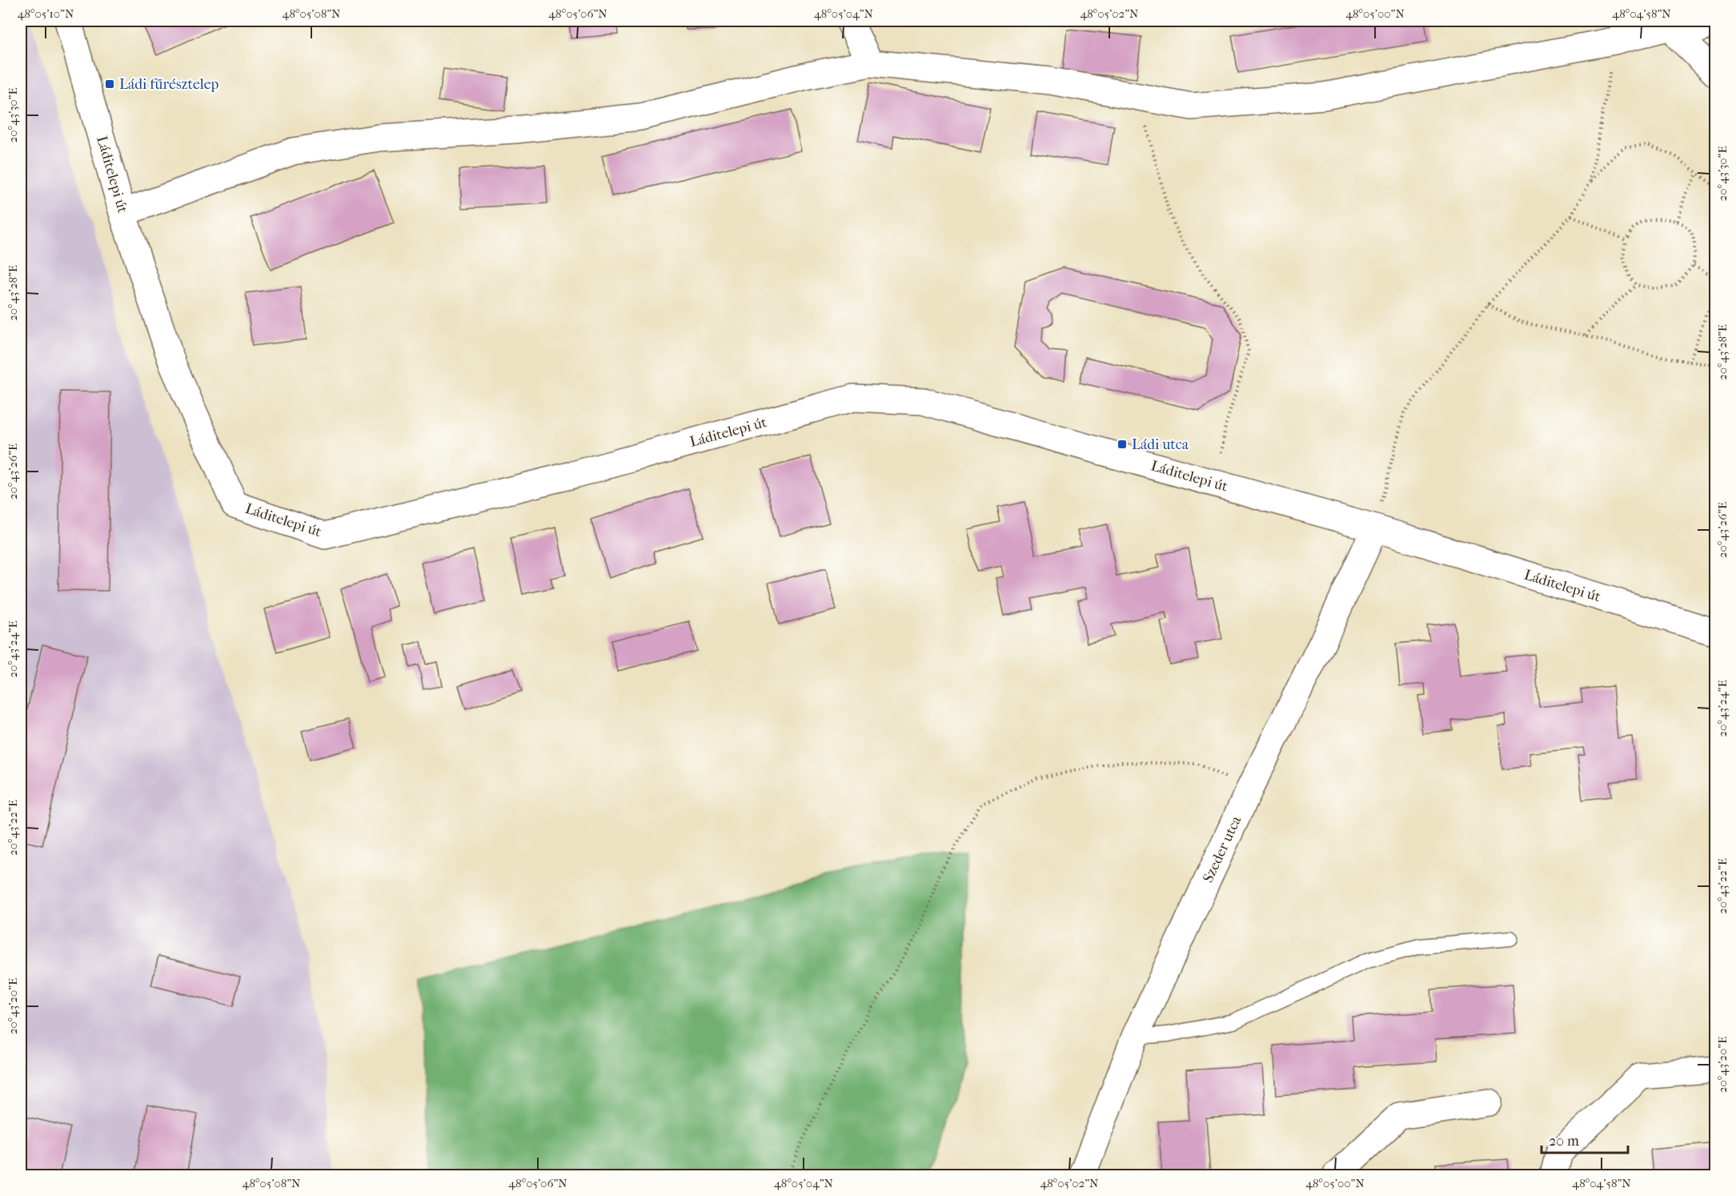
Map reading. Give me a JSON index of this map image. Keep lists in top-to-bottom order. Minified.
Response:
{"streets":{"street":["Láditelepi út","Szeder utca"]},"crossings":[["Láditelepi út","Szeder utca"]],"places":{"transit":["Ládi fűrésztelep","Ládi utca"]},"scale_bar":"20 m","coordinates":["48°05'10\"N","48°05'08\"N","48°05'06\"N","48°05'04\"N","48°05'02\"N","48°05'00\"N","48°04'58\"N","20°43'30\"E","20°43'28\"E","20°43'26\"E","20°43'24\"E","20°43'22\"E","20°43'20\"E"]}
